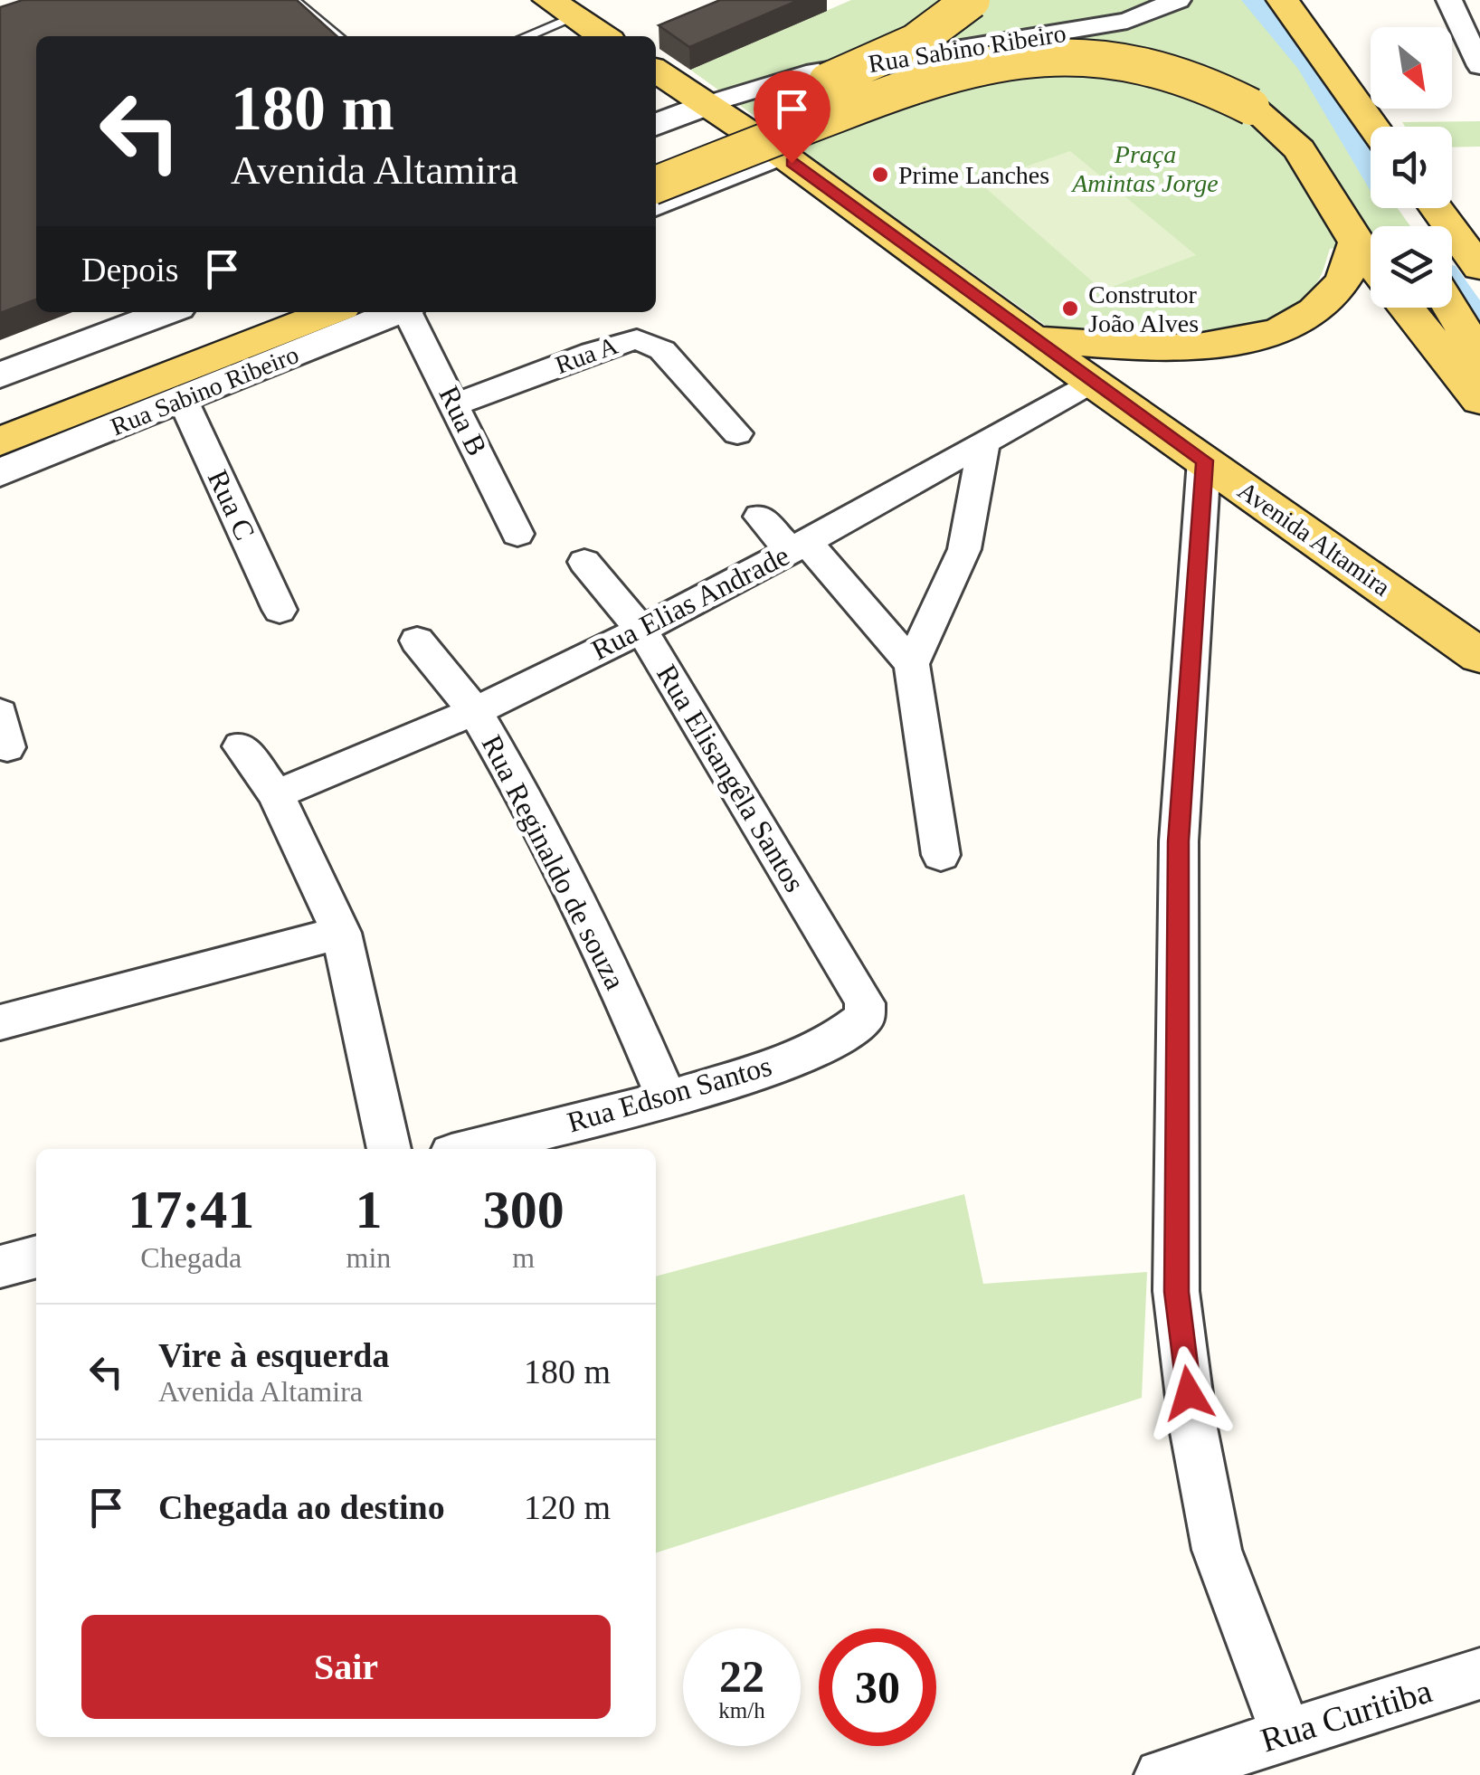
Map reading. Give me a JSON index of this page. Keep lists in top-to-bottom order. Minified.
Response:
{"streets":{"main road":["Avenida Altamira"],"street":["Rua Sabino Ribeiro","Rua A","Rua B","Rua C","Rua Elias Andrade","Rua Elisangêla Santos","Rua Reginaldo de souza","Rua Edson Santos","Rua Curitiba"]},"crossings":[["Rua Sabino Ribeiro","Rua C"],["Rua Sabino Ribeiro","Avenida Altamira"],["Rua A","Rua B"],["Avenida Altamira","Rua Elias Andrade"],["Rua Elias Andrade","Rua Elisangêla Santos"],["Rua Elias Andrade","Rua Reginaldo de souza"],["Rua Elisangêla Santos","Rua Edson Santos"],["Rua Reginaldo de souza","Rua Edson Santos"]],"parks":["Praça Amintas Jorge"],"places":["Prime Lanches","Construtor João Alves"],"north":"bottom right","page":{"turn":["180 m","Avenida Altamira"],"then":"Depois","eta":["17:41","Chegada","1","min","300","m"],"list":[{"name":"Vire à esquerda","note":"Avenida Altamira","value":"180 m"},{"name":"Chegada ao destino","value":"120 m"}],"buttons":"Sair","speed":"22 km/h","limit":"30"}}
